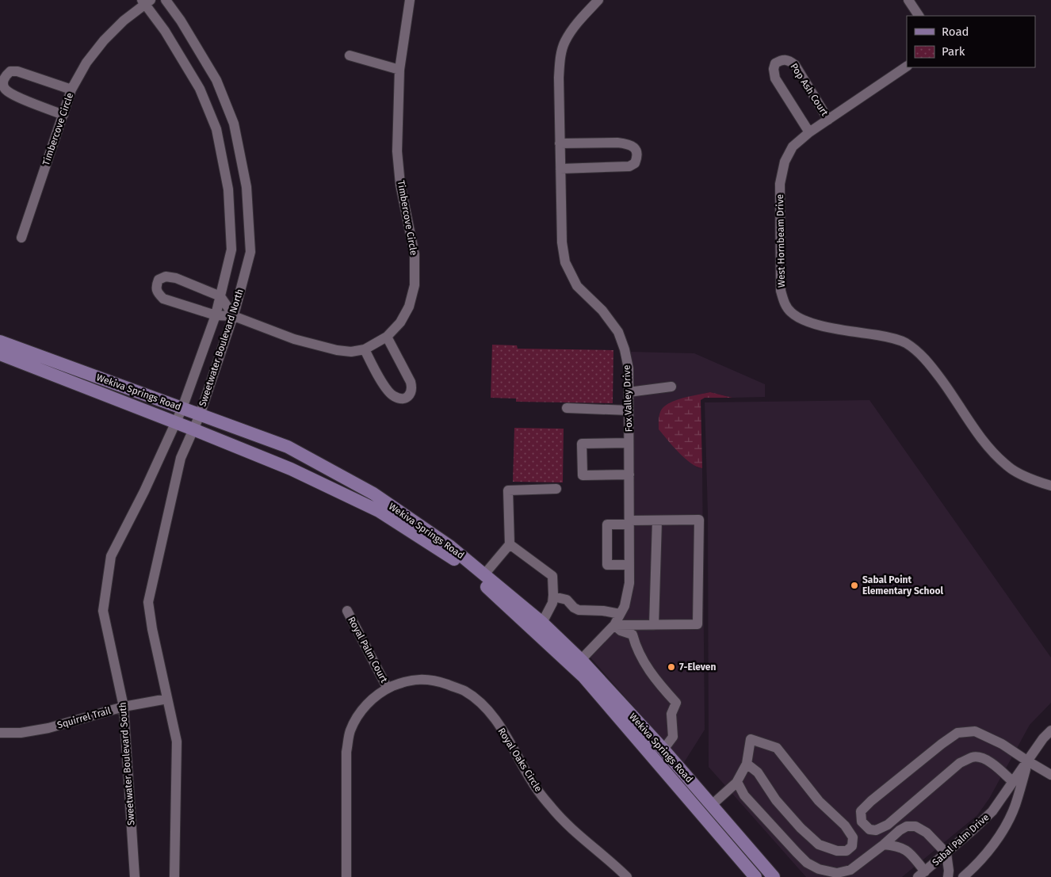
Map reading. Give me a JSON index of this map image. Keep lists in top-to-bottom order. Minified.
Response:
{"streets":{"main road":["Wekiva Springs Road"],"street":["Pop Ash Court","Timbercove Circle","West Hornbeam Drive","Sweetwater Boulevard North","Fox Valley Drive","Royal Palm Court","Squirrel Trail","Royal Oaks Circle","Sweetwater Boulevard South","Sabal Palm Drive"]},"crossings":[["Pop Ash Court","West Hornbeam Drive"],["Timbercove Circle","Sweetwater Boulevard North"],["Sweetwater Boulevard North","Wekiva Springs Road"],["Sweetwater Boulevard North","Sweetwater Boulevard South"],["Wekiva Springs Road","Fox Valley Drive"],["Wekiva Springs Road","Sweetwater Boulevard South"],["Royal Palm Court","Royal Oaks Circle"],["Squirrel Trail","Sweetwater Boulevard South"]],"places":["Sabal Point Elementary School","7-Eleven"],"legend":["Road","Park"]}
